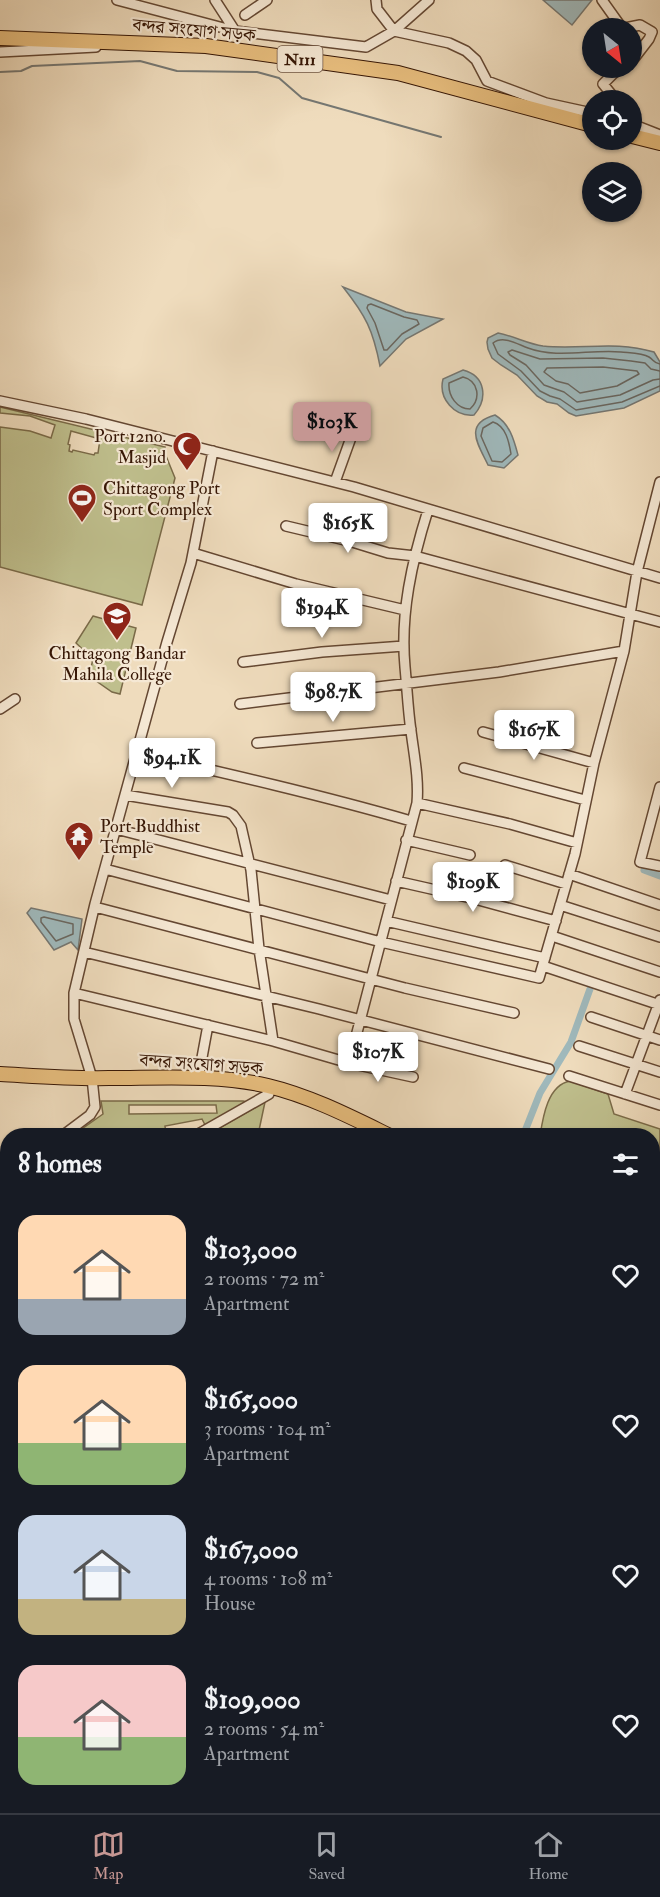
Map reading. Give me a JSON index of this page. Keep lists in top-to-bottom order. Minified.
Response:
{"streets":{"highway":["বন্দর সংযোগ সড়ক","N111"]},"places":{"mosque":["Port 12no. Masjid"],"sports":["Chittagong Port Sport Complex"],"school or university":["Chittagong Bandar Mahila College"],"temple":["Port Buddhist Temple"]},"north":"bottom right","page":{"price":["$103K","$165K","$194K","$98.7K","$167K","$94.1K","$109K","$107K"],"heading":"8 homes","list":[{"name":"$103,000","note":"2 rooms · 72 m² · Apartment"},{"name":"$165,000","note":"3 rooms · 104 m² · Apartment"},{"name":"$167,000","note":"4 rooms · 108 m² · House"},{"name":"$109,000","note":"2 rooms · 54 m² · Apartment"}],"tabs":["Map","Saved","Home"]}}
